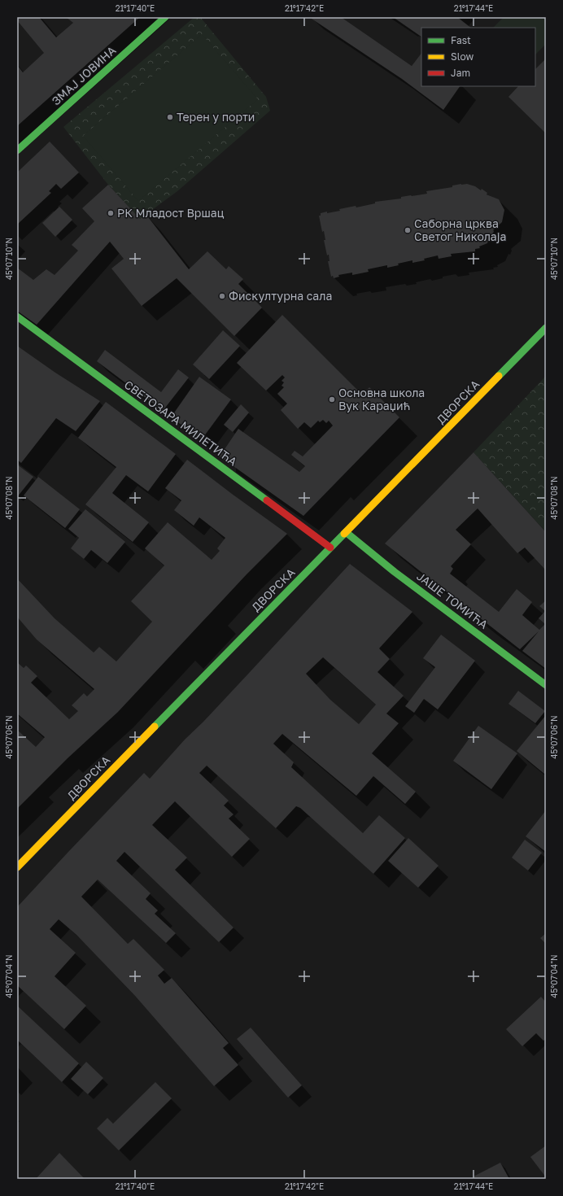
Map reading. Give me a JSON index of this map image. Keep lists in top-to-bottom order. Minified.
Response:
{"streets":{"street":["ЗМАЈ ЈОВИНА","ДВОРСКА","СВЕТОЗАРА МИЛЕТИЋА","ЈАШЕ ТОМИЋА"]},"crossings":[["ДВОРСКА","СВЕТОЗАРА МИЛЕТИЋА"],["ДВОРСКА","ЈАШЕ ТОМИЋА"]],"places":["Терен у порти","РК Младост Вршац","Саборна црква Светог Николаја","Фискултурна сала","Основна школа Вук Караџић"],"legend":["Fast","Slow","Jam"],"coordinates":["21°17'40\"E","21°17'42\"E","21°17'44\"E","45°07'10\"N","45°07'08\"N","45°07'06\"N","45°07'04\"N"]}
